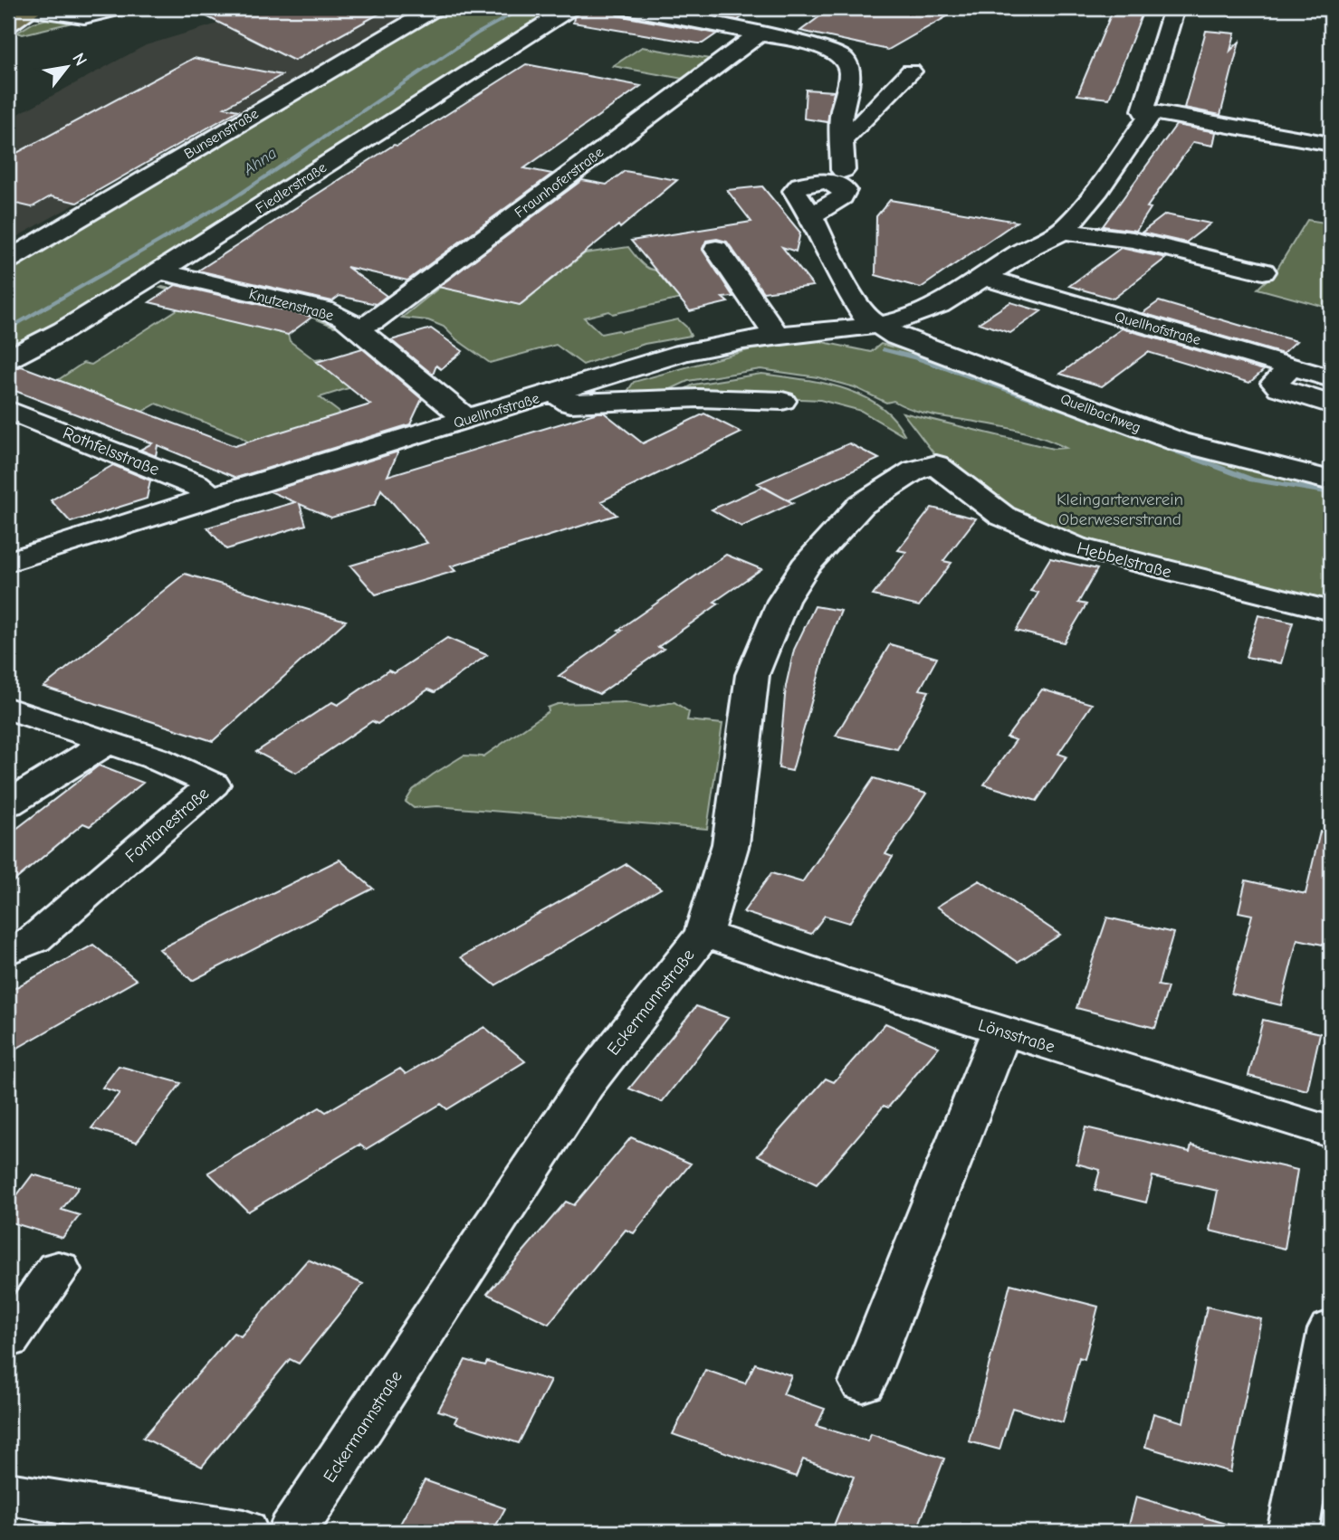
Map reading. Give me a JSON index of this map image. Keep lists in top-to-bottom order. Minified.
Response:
{"streets":{"street":["Bunsenstraße","Fraunhoferstraße","Fiedlerstraße","Knutzenstraße","Quellhofstraße","Quellbachweg","Rothfelsstraße","Hebbelstraße","Fontanestraße","Eckermannstraße","Lönsstraße"]},"crossings":[["Fraunhoferstraße","Knutzenstraße"],["Fiedlerstraße","Knutzenstraße"],["Knutzenstraße","Quellhofstraße"],["Quellhofstraße","Quellbachweg"],["Quellhofstraße","Rothfelsstraße"],["Hebbelstraße","Eckermannstraße"],["Eckermannstraße","Lönsstraße"]],"water":["Ahna"],"parks":["Kleingartenverein Oberweserstrand"],"north":"top right"}
